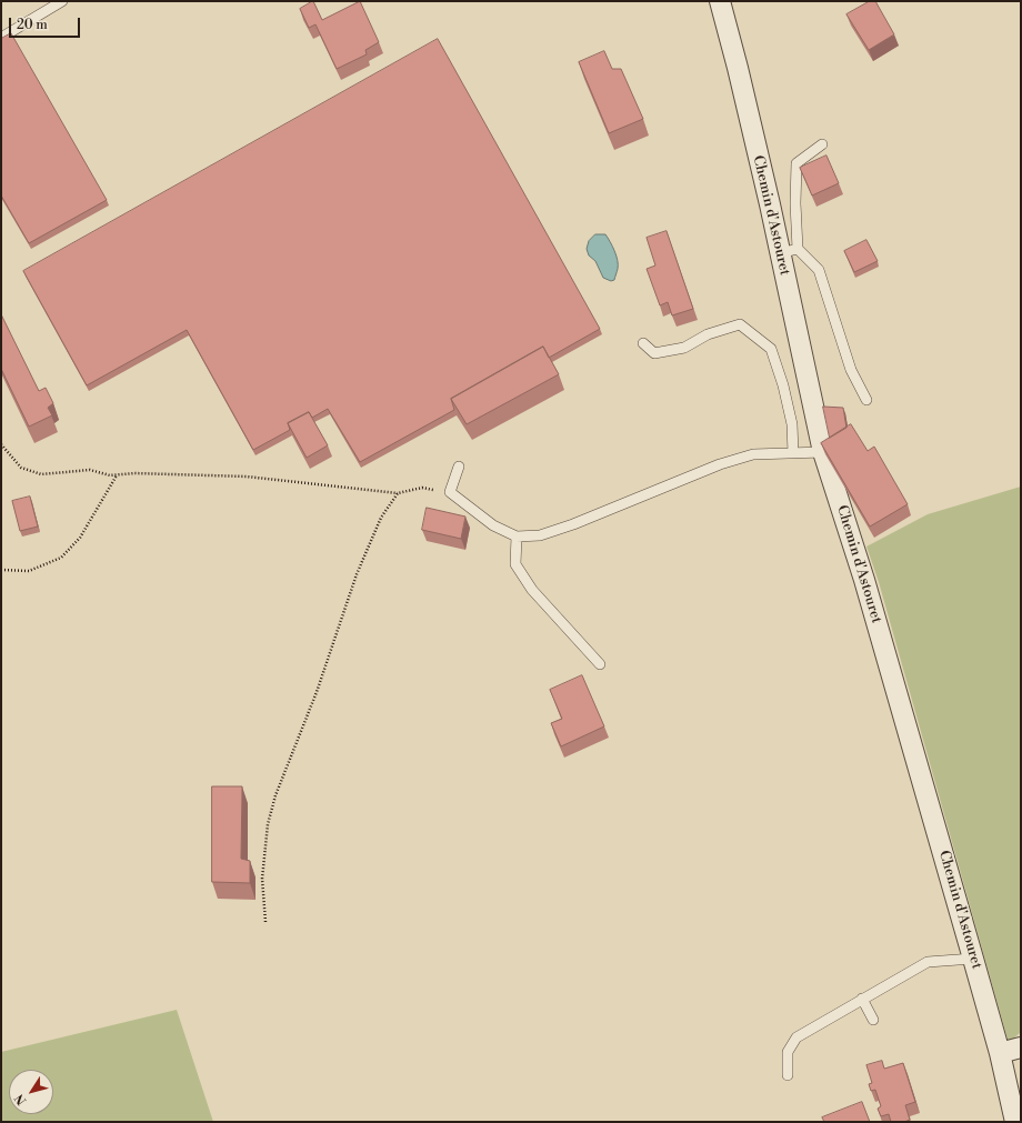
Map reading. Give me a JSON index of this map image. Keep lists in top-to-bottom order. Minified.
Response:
{"streets":{"street":["Chemin d'Astouret"]},"scale_bar":"20 m","north":"bottom left"}
